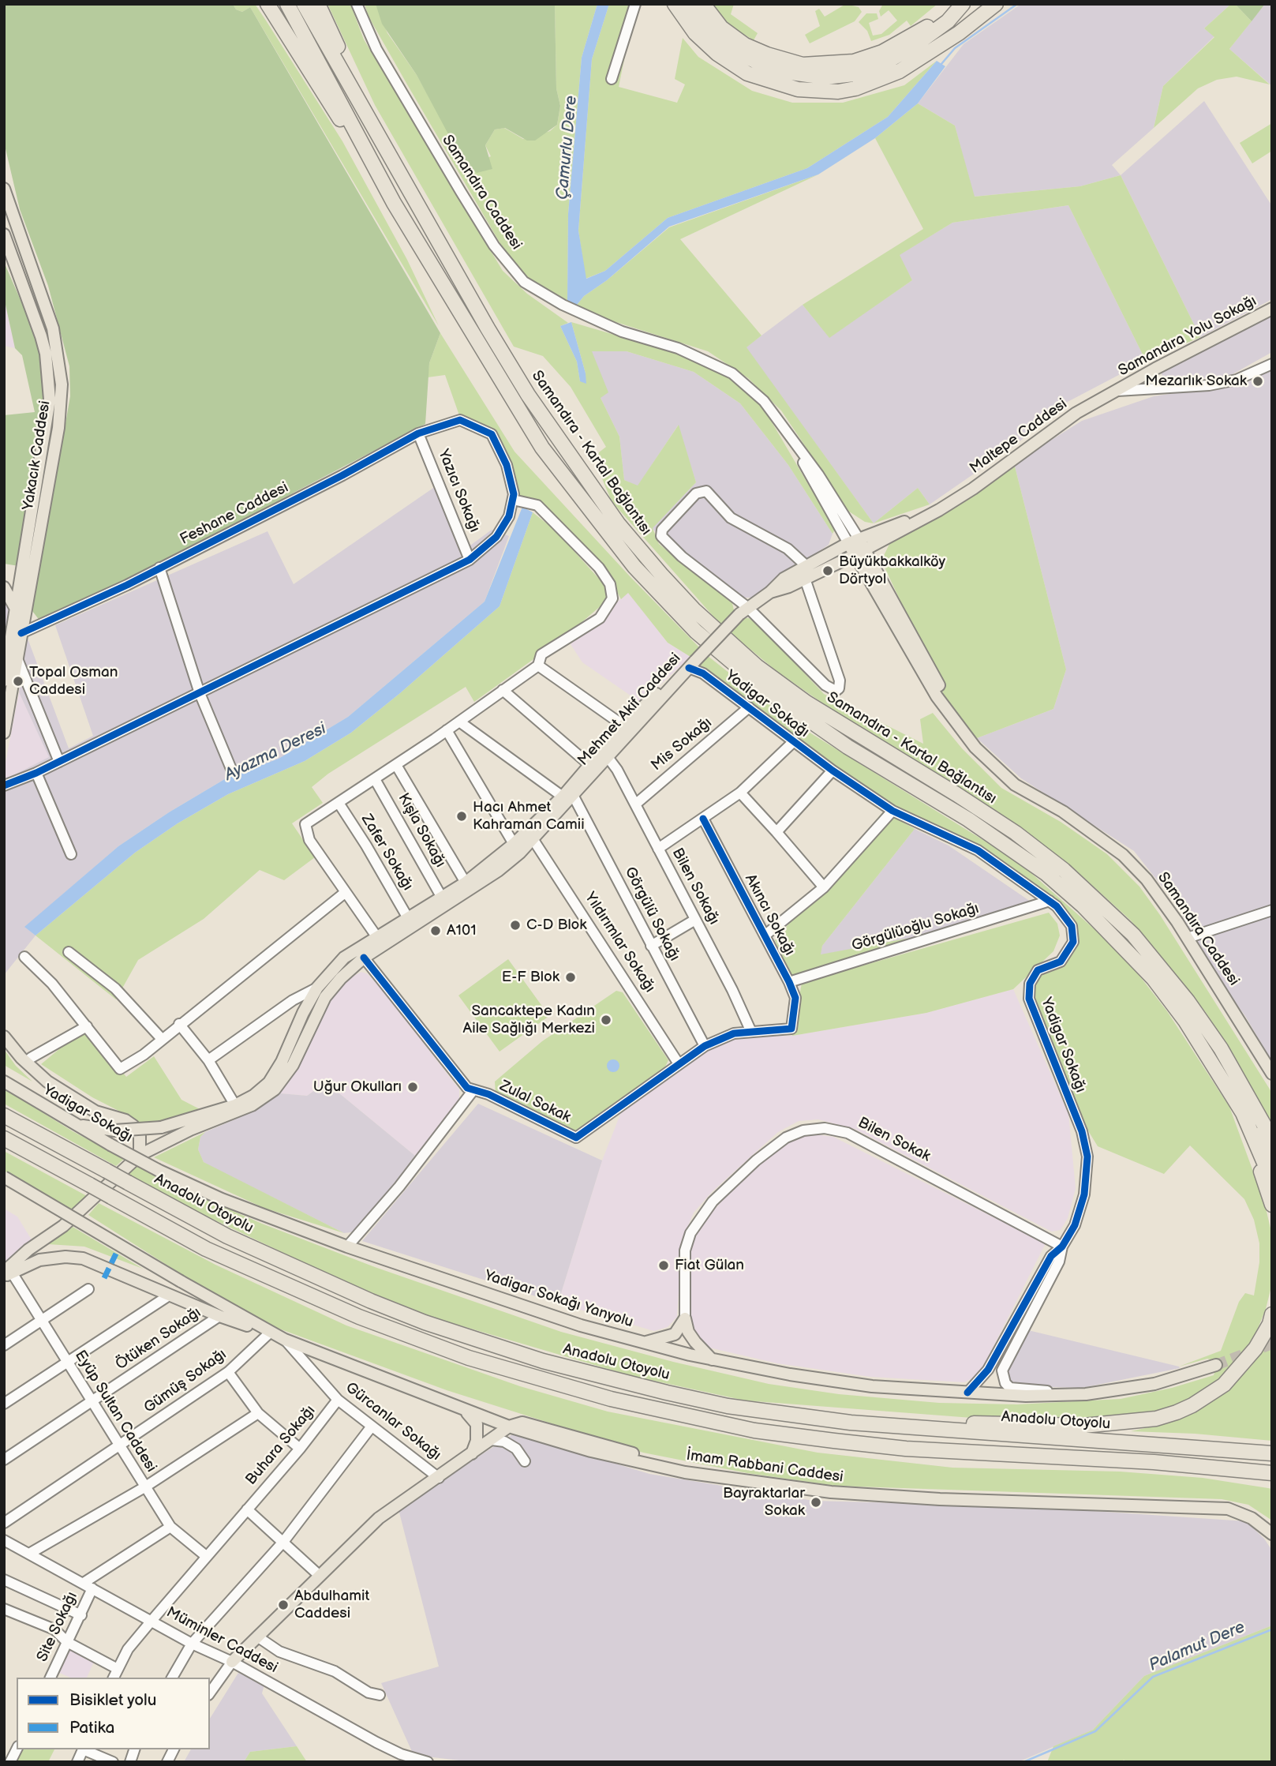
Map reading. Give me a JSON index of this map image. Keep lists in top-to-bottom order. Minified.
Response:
{"streets":{"highway":["Samandıra - Kartal Bağlantısı","Anadolu Otoyolu"],"main road":["Samandıra Caddesi","Samandıra Yolu Sokağı","Maltepe Caddesi","Yakacık Caddesi","Yadigar Sokağı","Mehmet Akif Caddesi","Yadigar Sokağı Yanyolu","İmam Rabbani Caddesi"],"street":["Yazıcı Sokağı","Feshane Caddesi","Mis Sokağı","Kışla Sokağı","Zafer Sokağı","Bilen Sokağı","Görgülü Sokağı","Akıncı Sokağı","Görgülüoğlu Sokağı","Yıldırımlar Sokağı","Zulal Sokak","Bilen Sokak","Ötüken Sokağı","Gümüş Sokağı","Eyüp Sultan Caddesi","Gürcanlar Sokağı","Buhara Sokağı","Site Sokağı","Müminler Caddesi"]},"crossings":[["Samandıra Caddesi","Maltepe Caddesi"],["Samandıra Yolu Sokağı","Maltepe Caddesi"],["Maltepe Caddesi","Yadigar Sokağı"],["Maltepe Caddesi","Mehmet Akif Caddesi"],["Yakacık Caddesi","Feshane Caddesi"],["Yazıcı Sokağı","Feshane Caddesi"],["Yadigar Sokağı","Mehmet Akif Caddesi"],["Yadigar Sokağı","Mis Sokağı"],["Yadigar Sokağı","Görgülüoğlu Sokağı"],["Yadigar Sokağı","Bilen Sokak"],["Yadigar Sokağı","Yadigar Sokağı Yanyolu"],["Mehmet Akif Caddesi","Kışla Sokağı"],["Mehmet Akif Caddesi","Zafer Sokağı"],["Mehmet Akif Caddesi","Bilen Sokağı"],["Mehmet Akif Caddesi","Görgülü Sokağı"],["Mehmet Akif Caddesi","Yıldırımlar Sokağı"],["Mehmet Akif Caddesi","Zulal Sokak"],["Mehmet Akif Caddesi","Eyüp Sultan Caddesi"],["Mis Sokağı","Bilen Sokağı"],["Bilen Sokağı","Zulal Sokak"],["Görgülü Sokağı","Zulal Sokak"],["Akıncı Sokağı","Görgülüoğlu Sokağı"],["Akıncı Sokağı","Zulal Sokak"],["Yıldırımlar Sokağı","Zulal Sokak"],["Ötüken Sokağı","Eyüp Sultan Caddesi"],["Gümüş Sokağı","Eyüp Sultan Caddesi"],["Eyüp Sultan Caddesi","Buhara Sokağı"],["Gürcanlar Sokağı","Buhara Sokağı"],["Buhara Sokağı","Müminler Caddesi"],["Site Sokağı","Müminler Caddesi"]],"water":["Çamurlu Dere","Ayazma Deresi","Palamut Dere"],"places":["Mezarlık Sokak","Büyükbakkalköy Dörtyol","Topal Osman Caddesi","Hacı Ahmet Kahraman Camii","C-D Blok","A101","E-F Blok","Sancaktepe Kadın Aile Sağlığı Merkezi","Uğur Okulları","Fiat Gülan","Bayraktarlar Sokak","Abdulhamit Caddesi"],"legend":["Bisiklet yolu","Patika"]}
